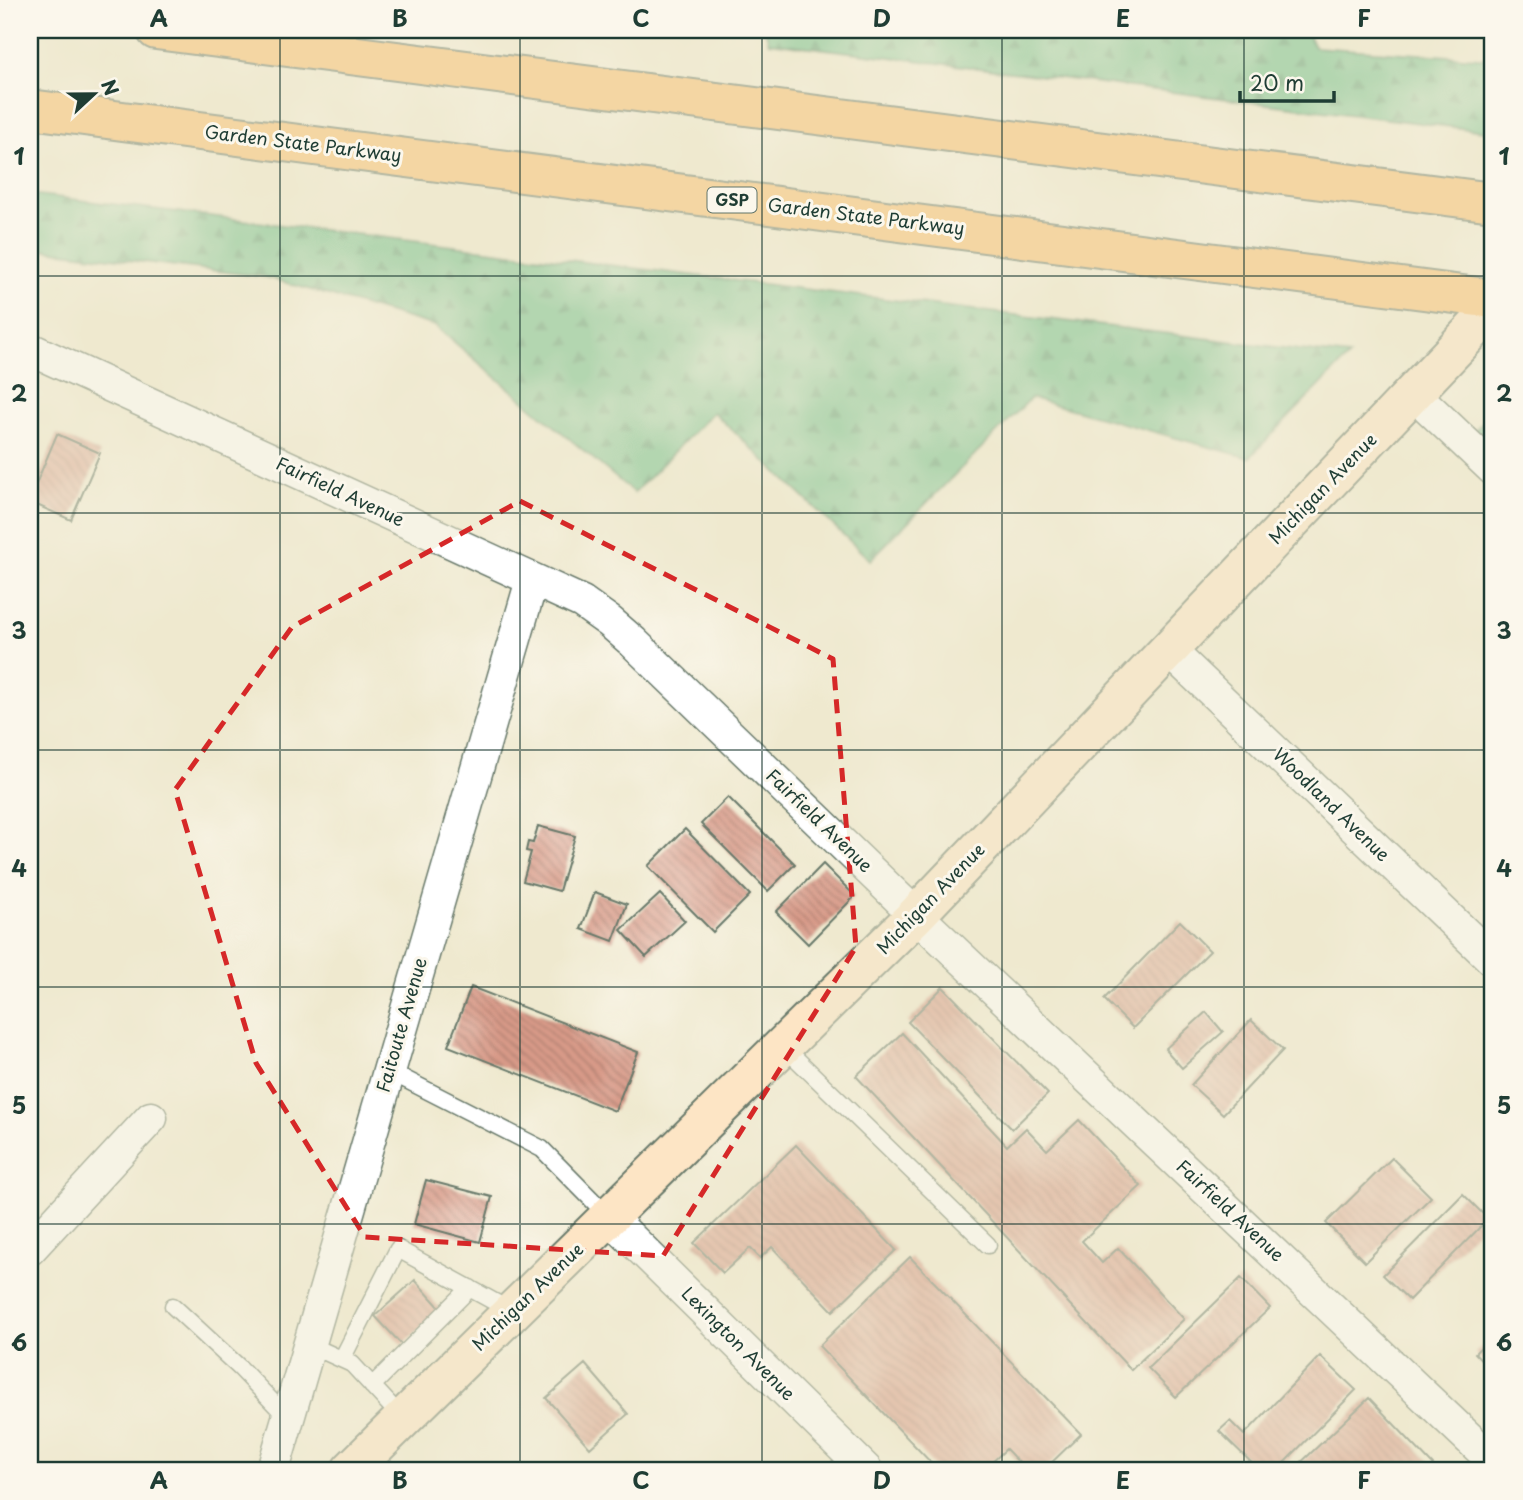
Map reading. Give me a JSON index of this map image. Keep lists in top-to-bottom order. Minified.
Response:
{"streets":{"highway":["Garden State Parkway","GSP"],"street":["Michigan Avenue","Fairfield Avenue","Woodland Avenue","Faitoute Avenue","Lexington Avenue"]},"crossings":[["Michigan Avenue","Fairfield Avenue"],["Michigan Avenue","Woodland Avenue"],["Michigan Avenue","Lexington Avenue"],["Fairfield Avenue","Faitoute Avenue"]],"scale_bar":"20 m","north":"right","grid":{"columns":["A","B","C","D","E","F"],"rows":["1","2","3","4","5","6"]}}
